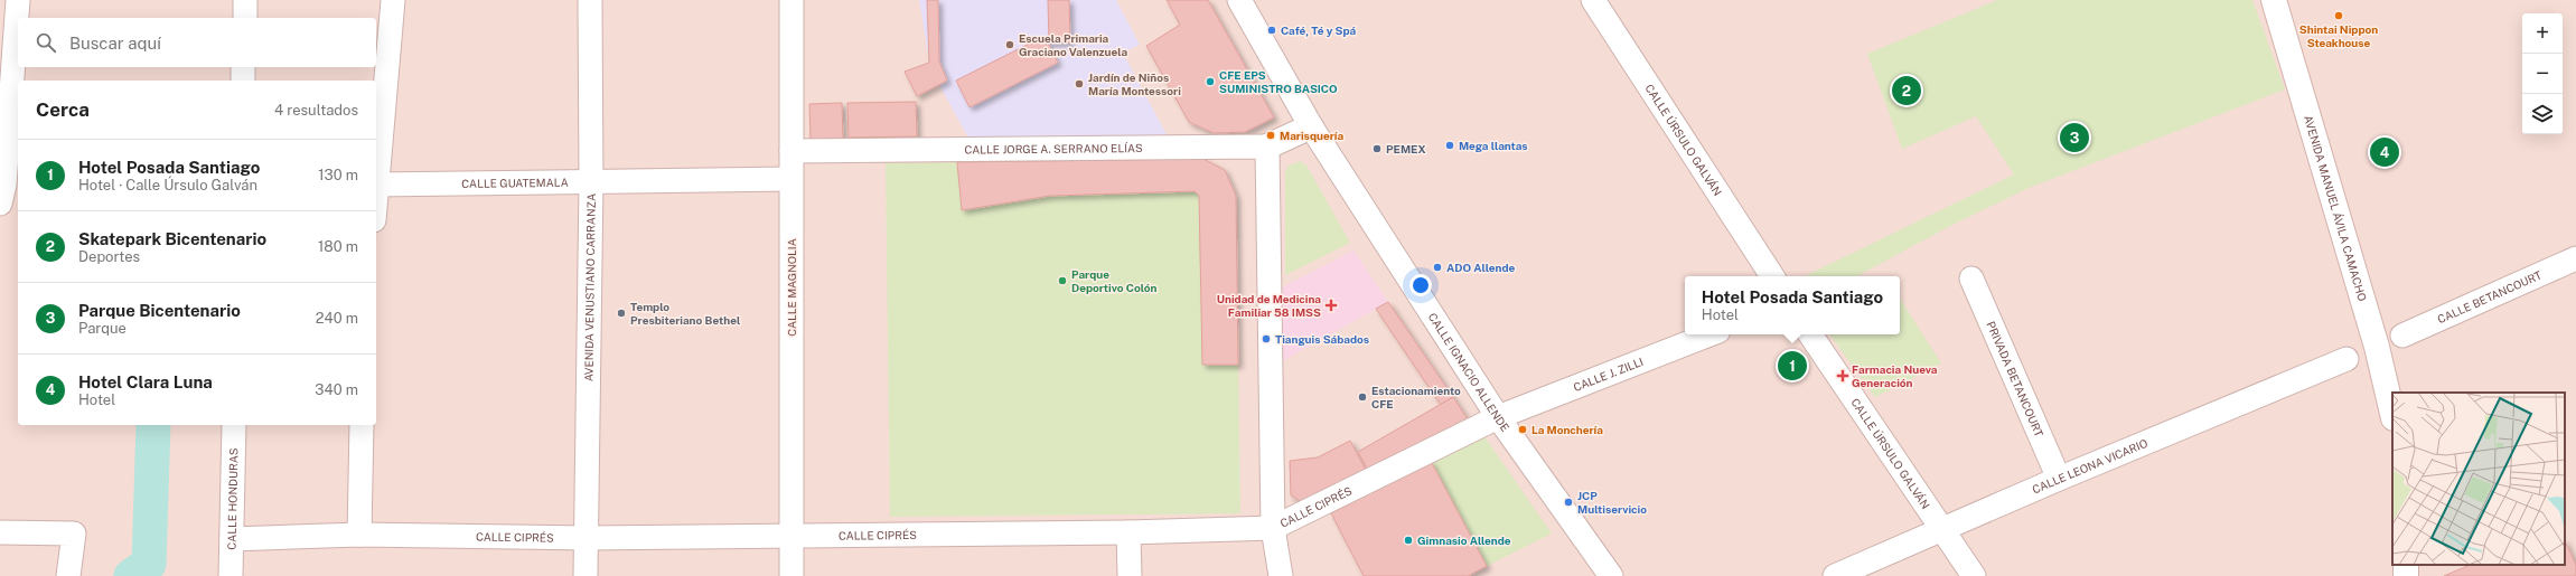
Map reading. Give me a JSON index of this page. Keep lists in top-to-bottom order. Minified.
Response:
{"streets":{"main road":["CALLE JORGE A. SERRANO ELÍAS","AVENIDA MANUEL ÁVILA CAMACHO"],"street":["CALLE ÚRSULO GALVÁN","CALLE GUATEMALA","CALLE MAGNOLIA","AVENIDA VENUSTIANO CARRANZA","CALLE BETANCOURT","CALLE IGNACIO ALLENDE","CALLE J. ZILLI","PRIVADA BETANCOURT","CALLE LEONA VICARIO","CALLE HONDURAS","CALLE CIPRÉS"]},"crossings":[["CALLE ÚRSULO GALVÁN","CALLE LEONA VICARIO"],["CALLE JORGE A. SERRANO ELÍAS","CALLE MAGNOLIA"],["CALLE JORGE A. SERRANO ELÍAS","CALLE IGNACIO ALLENDE"],["CALLE GUATEMALA","CALLE MAGNOLIA"],["CALLE GUATEMALA","AVENIDA VENUSTIANO CARRANZA"],["CALLE MAGNOLIA","CALLE CIPRÉS"],["AVENIDA VENUSTIANO CARRANZA","CALLE CIPRÉS"],["CALLE IGNACIO ALLENDE","CALLE J. ZILLI"],["CALLE IGNACIO ALLENDE","CALLE CIPRÉS"],["CALLE J. ZILLI","CALLE CIPRÉS"],["PRIVADA BETANCOURT","CALLE LEONA VICARIO"],["CALLE HONDURAS","CALLE CIPRÉS"]],"places":{"other":["Shintai Nippon Steakhouse","Café, Té y Spá","Escuela Primaria Graciano Valenzuela","CFE EPS SUMINISTRO BASICO","Jardín de Niños María Montessori","Marisquería","Mega llantas","PEMEX","ADO Allende","Parque Deportivo Colón","Templo Presbiteriano Bethel","Tianguis Sábados","Estacionamiento CFE","La Monchería","JCP Multiservicio","Gimnasio Allende"],"health":["Unidad de Medicina Familiar 58 IMSS","Farmacia Nueva Generación"]},"page":{"map_buttons":["+","−"],"search":"Buscar aquí","pins":["2","3","4","1"],"heading":["Cerca","4 resultados"],"list":[{"mark":"1","name":"Hotel Posada Santiago","note":"Hotel · Calle Úrsulo Galván","value":"130 m"},{"mark":"2","name":"Skatepark Bicentenario","note":"Deportes","value":"180 m"},{"mark":"3","name":"Parque Bicentenario","note":"Parque","value":"240 m"},{"mark":"4","name":"Hotel Clara Luna","note":"Hotel","value":"340 m"}],"popup":["Hotel Posada Santiago","Hotel"]}}
